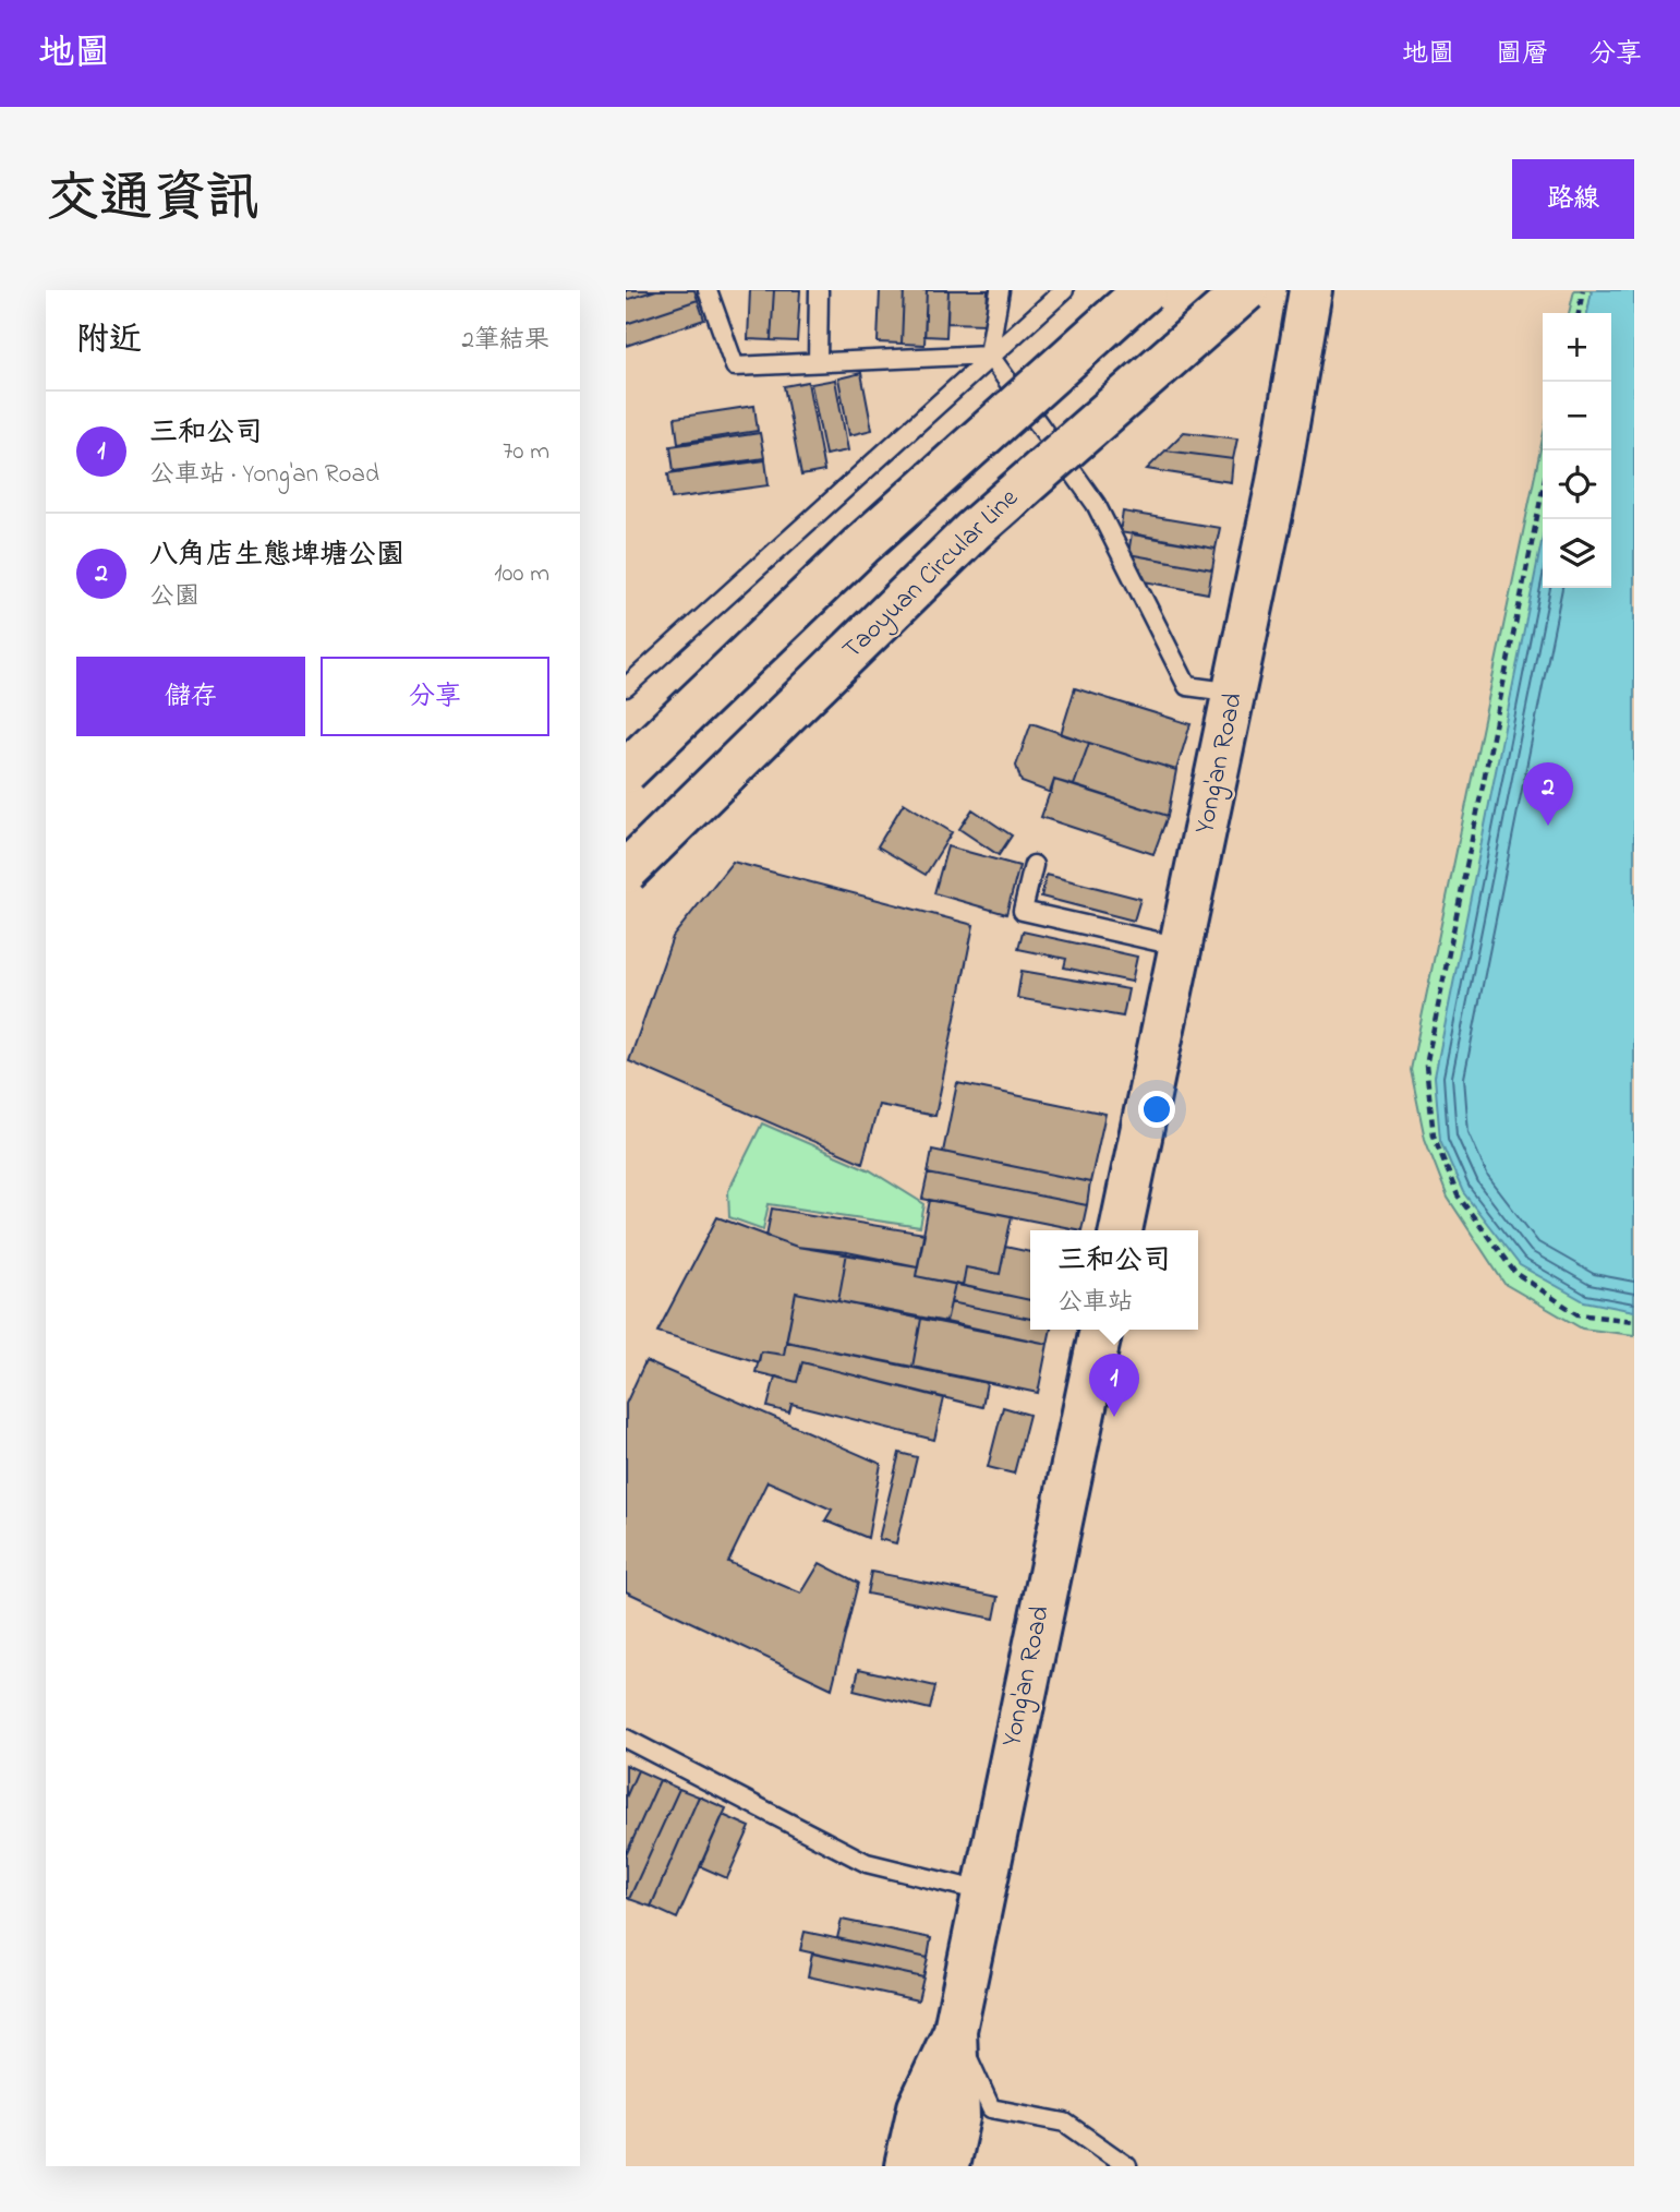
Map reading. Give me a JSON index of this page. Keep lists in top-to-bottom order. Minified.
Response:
{"streets":{"main road":["Taoyuan Circular Line","Yong'an Road"]},"page":{"header":"地圖","nav":["地圖","圖層","分享"],"title":"交通資訊","buttons":["路線",["儲存","分享"]],"heading":["附近","2筆結果"],"map_buttons":["+","−"],"list":[{"mark":"1","name":"三和公司","note":"公車站 · Yong'an Road","value":"70 m"},{"mark":"2","name":"八角店生態埤塘公園","note":"公園","value":"100 m"}],"pins":["2","1"],"popup":["三和公司","公車站"]}}
